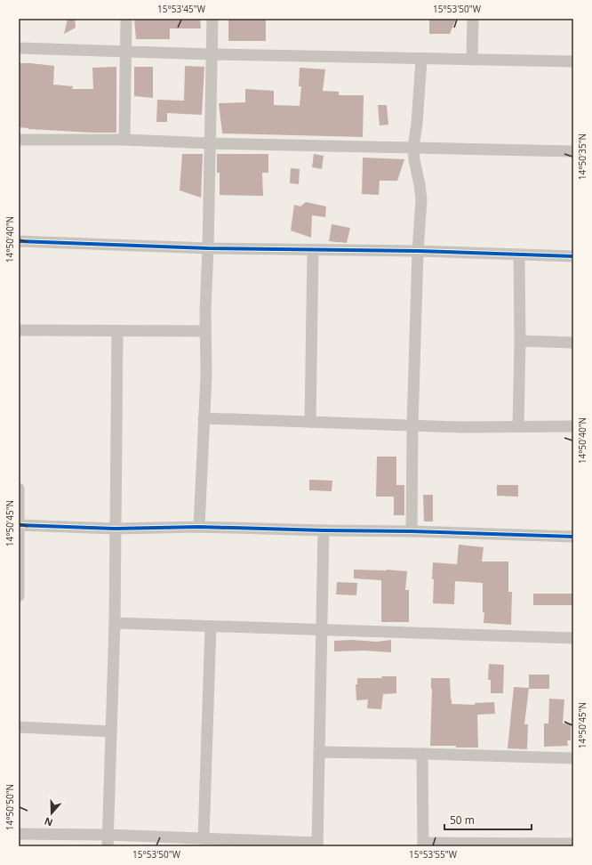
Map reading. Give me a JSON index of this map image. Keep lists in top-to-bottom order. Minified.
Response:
{"scale_bar":"50 m","north":"bottom","coordinates":["15°53'45\"W","15°53'50\"W","14°50'35\"N","14°50'40\"N","14°50'45\"N","14°50'50\"N","15°53'55\"W"]}
